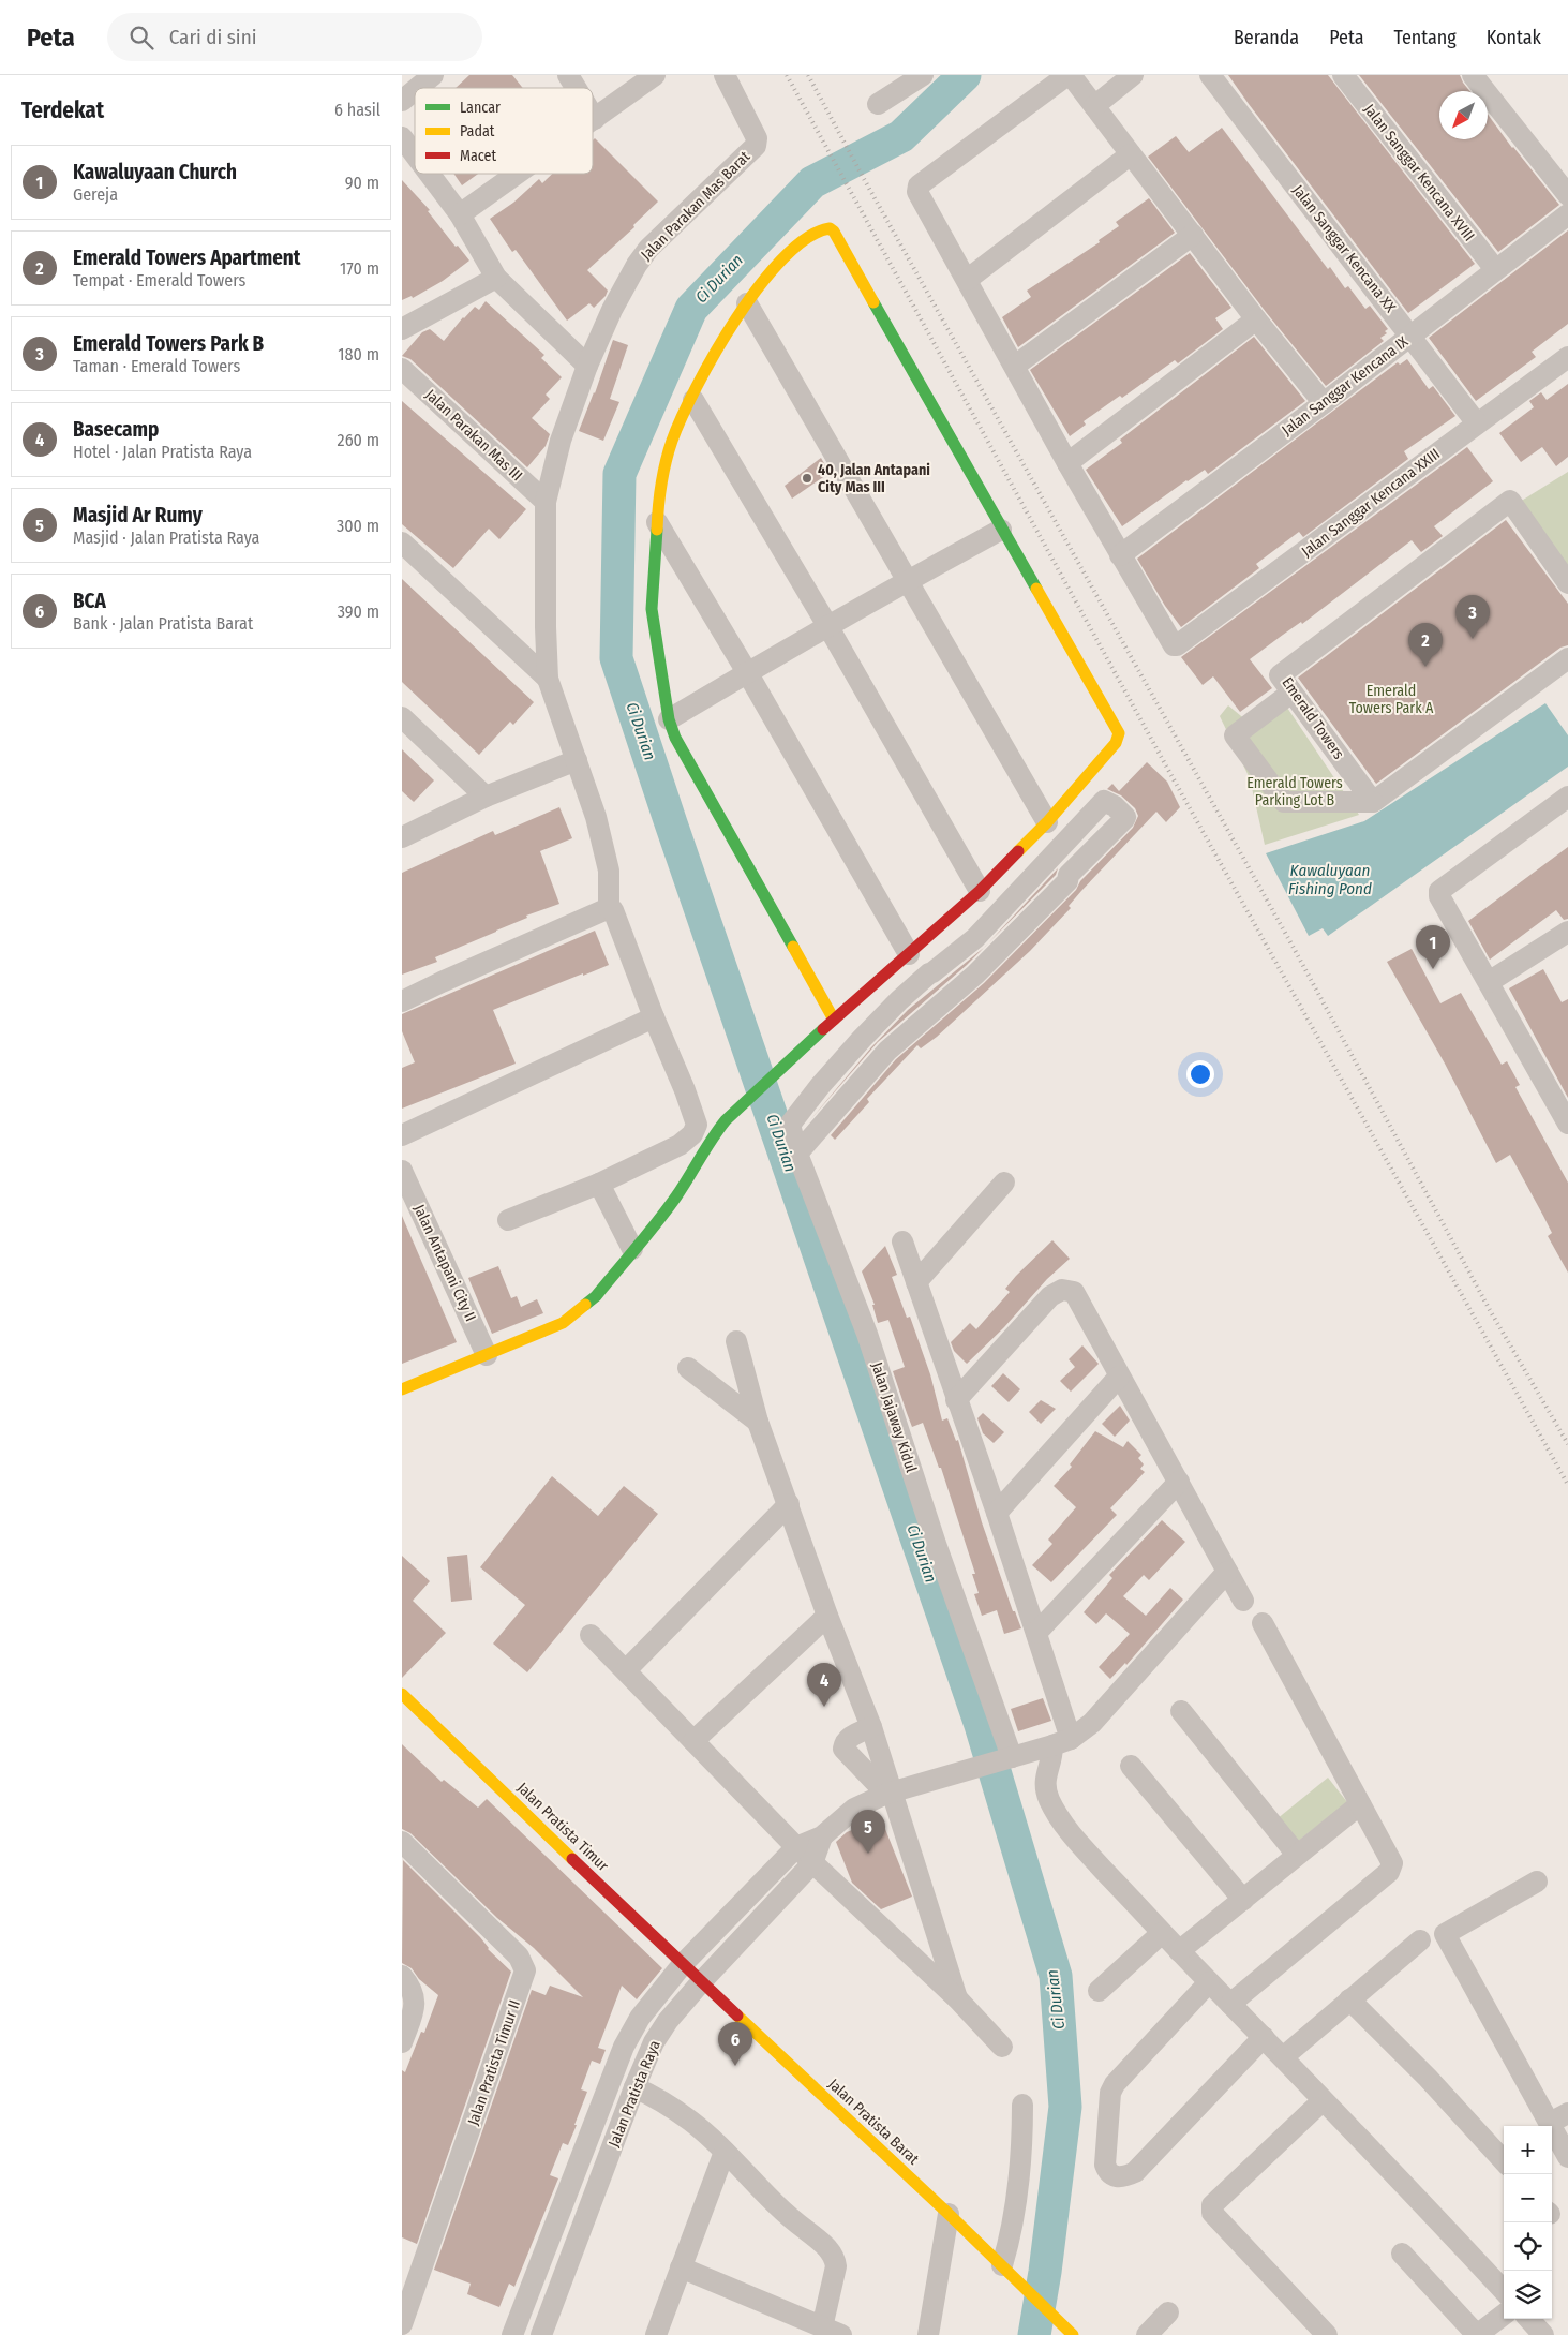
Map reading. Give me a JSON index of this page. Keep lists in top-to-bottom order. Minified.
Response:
{"streets":{"street":["Jalan Sanggar Kencana XVIII","Jalan Parakan Mas Barat","Jalan Sanggar Kencana XX","Jalan Sanggar Kencana IX","Jalan Parakan Mas III","Jalan Sanggar Kencana XXIII","Emerald Towers","Jalan Antapani City II","Jalan Jajaway Kidul","Jalan Pratista Timur","Jalan Pratista Timur II","Jalan Pratista Raya","Jalan Pratista Barat"]},"crossings":[["Jalan Sanggar Kencana XVIII","Jalan Sanggar Kencana IX"],["Jalan Sanggar Kencana XX","Jalan Sanggar Kencana IX"],["Jalan Sanggar Kencana XX","Jalan Sanggar Kencana XXIII"],["Jalan Sanggar Kencana IX","Jalan Sanggar Kencana XXIII"],["Jalan Pratista Timur","Jalan Pratista Raya"],["Jalan Pratista Timur","Jalan Pratista Barat"],["Jalan Pratista Raya","Jalan Pratista Barat"]],"water":["Ci Durian","Kawaluyaan Fishing Pond"],"parks":["Emerald Towers Park A","Emerald Towers Parking Lot B"],"places":["40, Jalan Antapani City Mas III"],"legend":["Lancar","Padat","Macet"],"north":"bottom left","page":{"header":"Peta","search":"Cari di sini","nav":["Beranda","Peta","Tentang","Kontak"],"heading":["Terdekat","6 hasil"],"list":[{"mark":"1","name":"Kawaluyaan Church","note":"Gereja","value":"90 m"},{"mark":"2","name":"Emerald Towers Apartment","note":"Tempat · Emerald Towers","value":"170 m"},{"mark":"3","name":"Emerald Towers Park B","note":"Taman · Emerald Towers","value":"180 m"},{"mark":"4","name":"Basecamp","note":"Hotel · Jalan Pratista Raya","value":"260 m"},{"mark":"5","name":"Masjid Ar Rumy","note":"Masjid · Jalan Pratista Raya","value":"300 m"},{"mark":"6","name":"BCA","note":"Bank · Jalan Pratista Barat","value":"390 m"}],"pins":["3","2","1","4","5","6"],"map_buttons":["+","−"]}}
